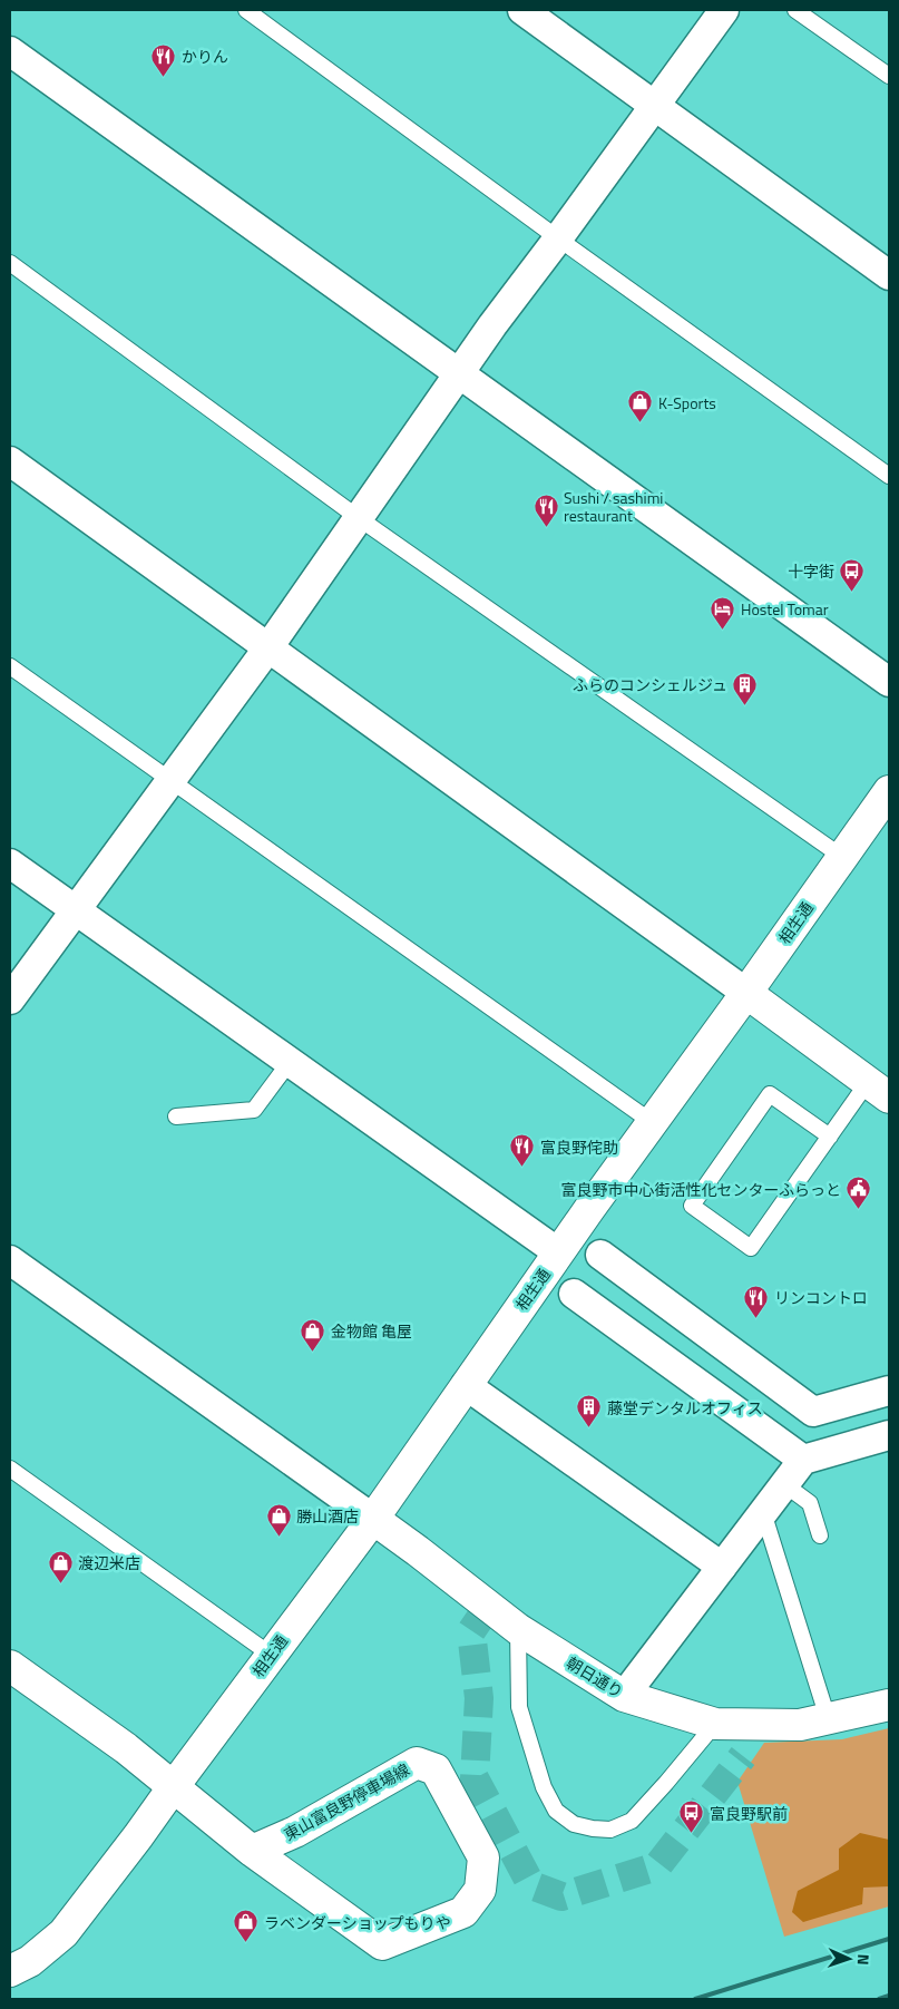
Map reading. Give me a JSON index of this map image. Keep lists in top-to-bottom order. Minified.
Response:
{"streets":{"street":["相生通","朝日通り","東山富良野停車場線"]},"crossings":[["相生通","朝日通り"],["相生通","東山富良野停車場線"]],"places":{"restaurant":["かりん","Sushi / sashimi restaurant","富良野侘助","リンコントロ"],"shop":["K-Sports","金物館 亀屋","勝山酒店","渡辺米店","ラベンダーショップもりや"],"bus stop":["十字街","富良野駅前"],"hotel":["Hostel Tomar"],"building":["ふらのコンシェルジュ","藤堂デンタルオフィス"],"public building":["富良野市中心街活性化センターふらっと"]},"north":"right"}
